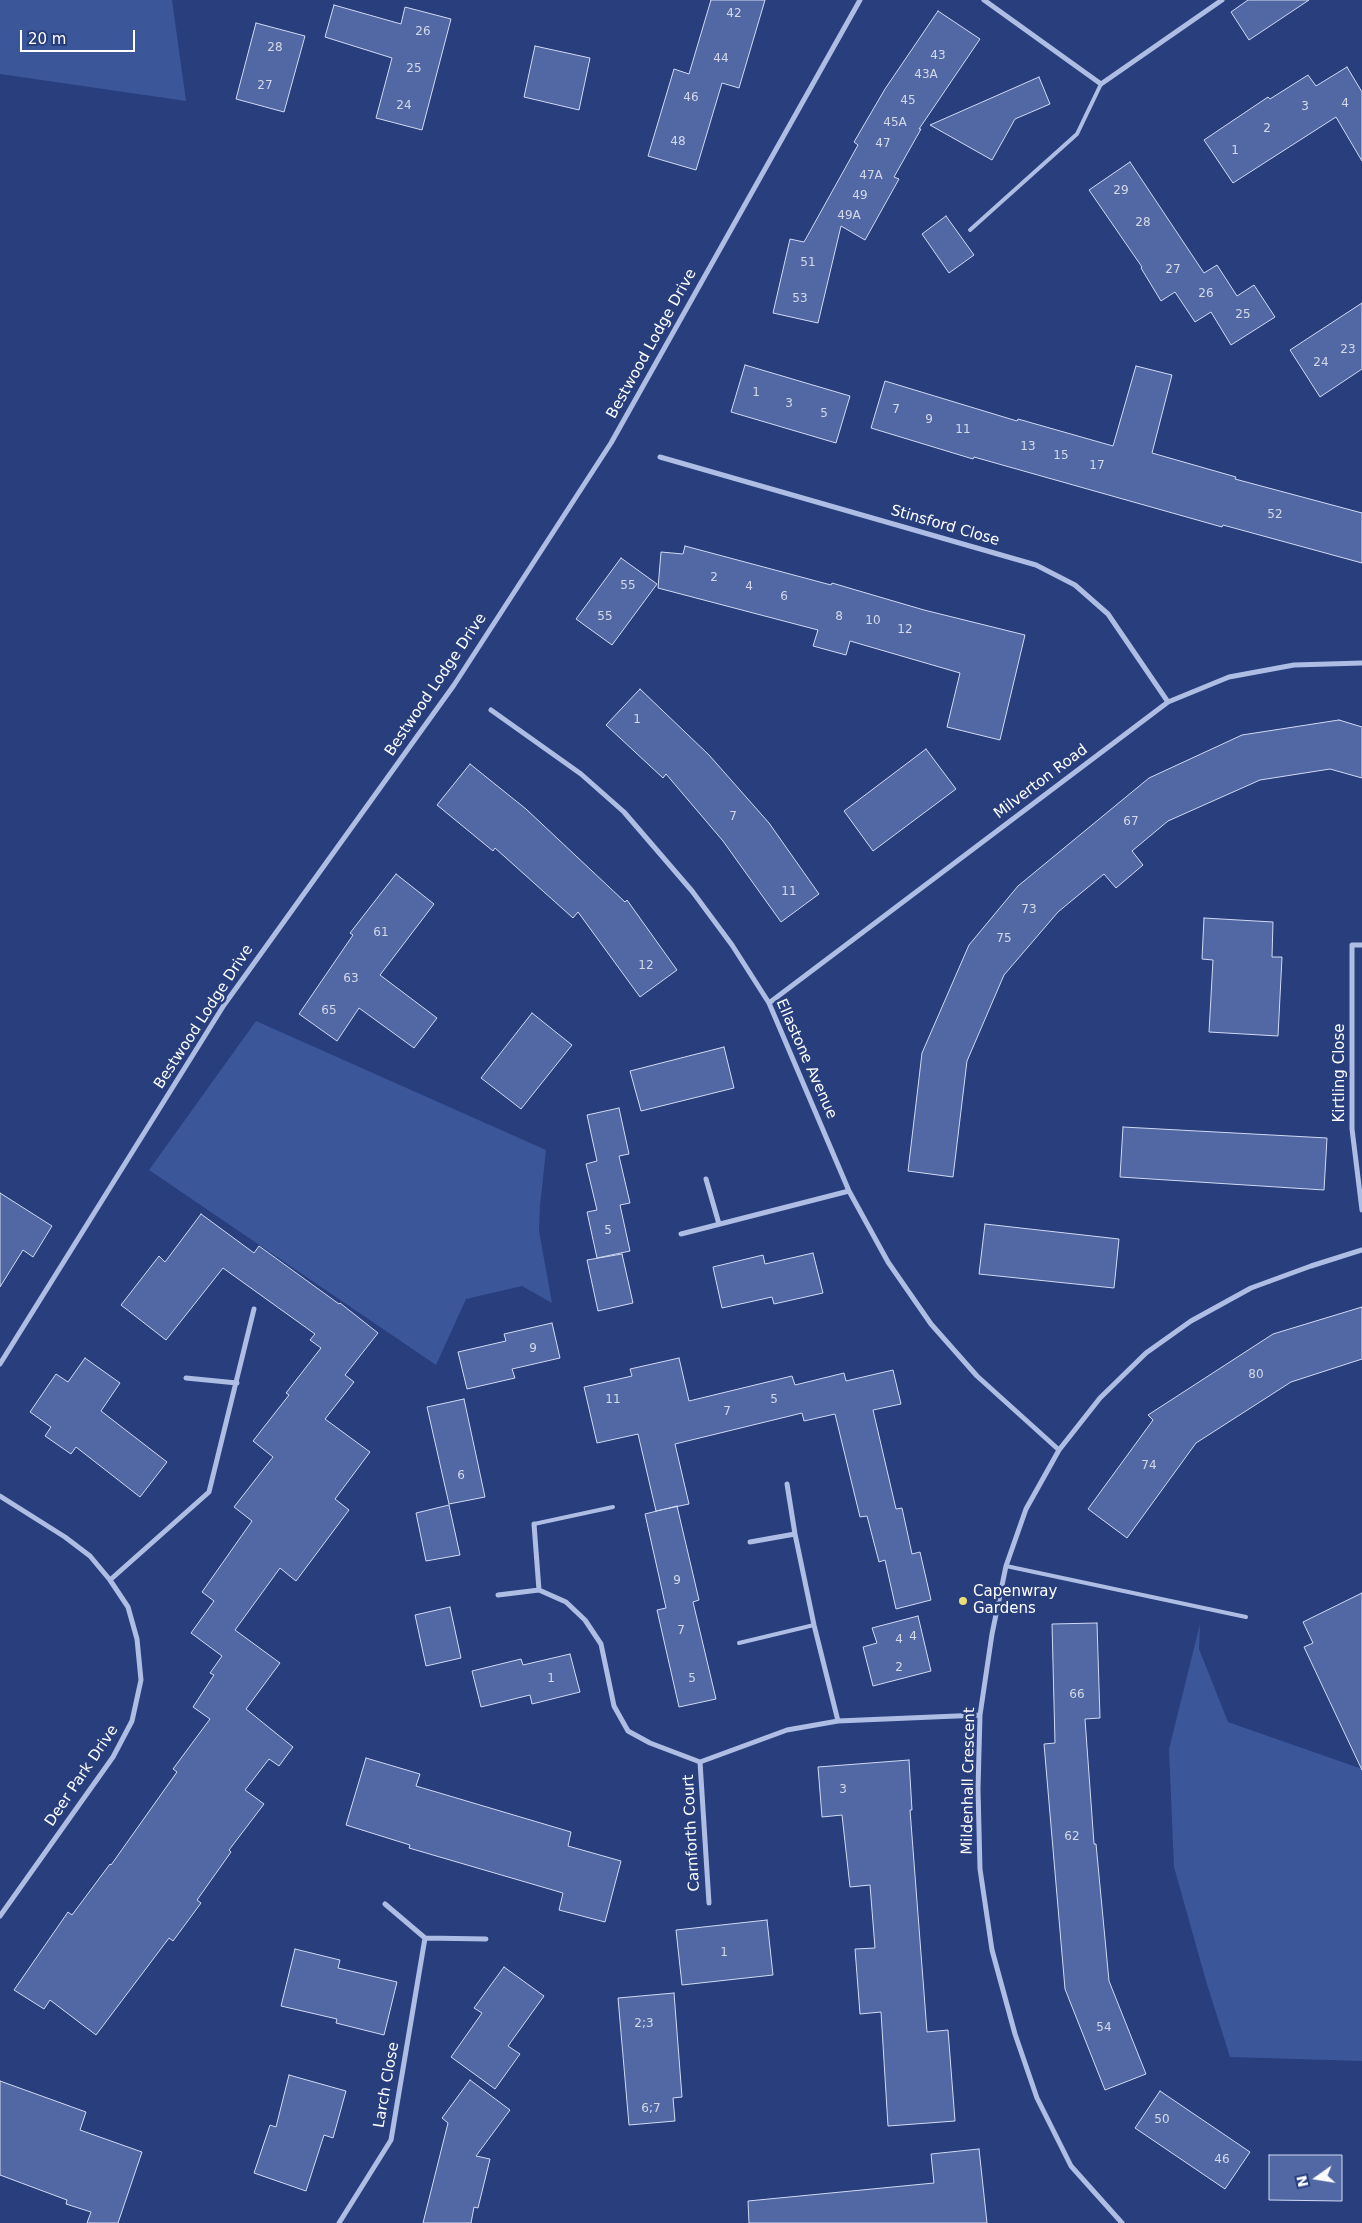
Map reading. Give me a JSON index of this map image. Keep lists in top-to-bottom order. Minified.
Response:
{"streets":{"street":["Bestwood Lodge Drive","Stinsford Close","Milverton Road","Ellastone Avenue","Kirtling Close","Deer Park Drive","Mildenhall Crescent","Carnforth Court","Larch Close"]},"crossings":[["Stinsford Close","Milverton Road"],["Milverton Road","Ellastone Avenue"],["Ellastone Avenue","Mildenhall Crescent"]],"places":["Capenwray Gardens"],"house_numbers":["42","26","28","43","44","25","43A","27","46","45","4","24","3","45A","2","48","47","1","47A","29","49","49A","28","51","27","26","53","25","23","24","1","3","7","5","9","11","13","15","17","52","2","55","4","6","55","8","10","12","1","7","67","11","73","61","75","12","63","65","5","9","80","11","5","7","74","6","9","7","4","4","2","1","5","66","3","62","1","2;3","54","6;7","50","46"],"scale_bar":"20 m","north":"left"}
